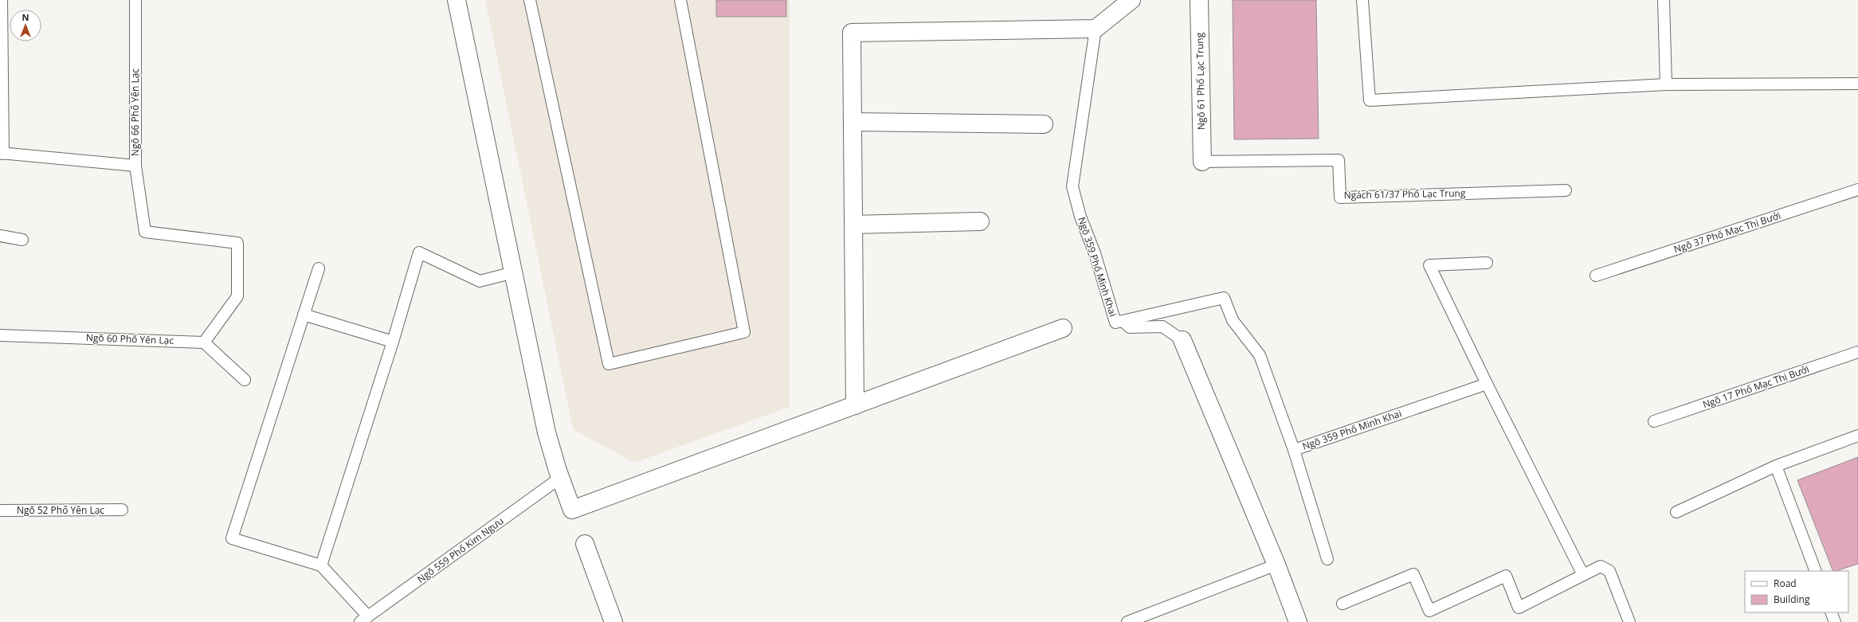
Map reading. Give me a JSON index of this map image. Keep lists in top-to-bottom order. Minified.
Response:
{"streets":{"street":["Ngõ 61 Phố Lạc Trung"],"lane":["Ngõ 66 Phố Yên Lạc","Ngách 61/37 Phố Lạc Trung","Ngõ 37 Phố Mạc Thị Bưởi","Ngõ 359 Phố Minh Khai","Ngõ 60 Phố Yên Lạc","Ngõ 17 Phố Mạc Thị Bưởi","Ngõ 52 Phố Yên Lạc","Ngõ 559 Phố Kim Ngưu"]},"crossings":[["Ngõ 61 Phố Lạc Trung","Ngách 61/37 Phố Lạc Trung"]],"legend":["Road","Building"],"north":"top"}
